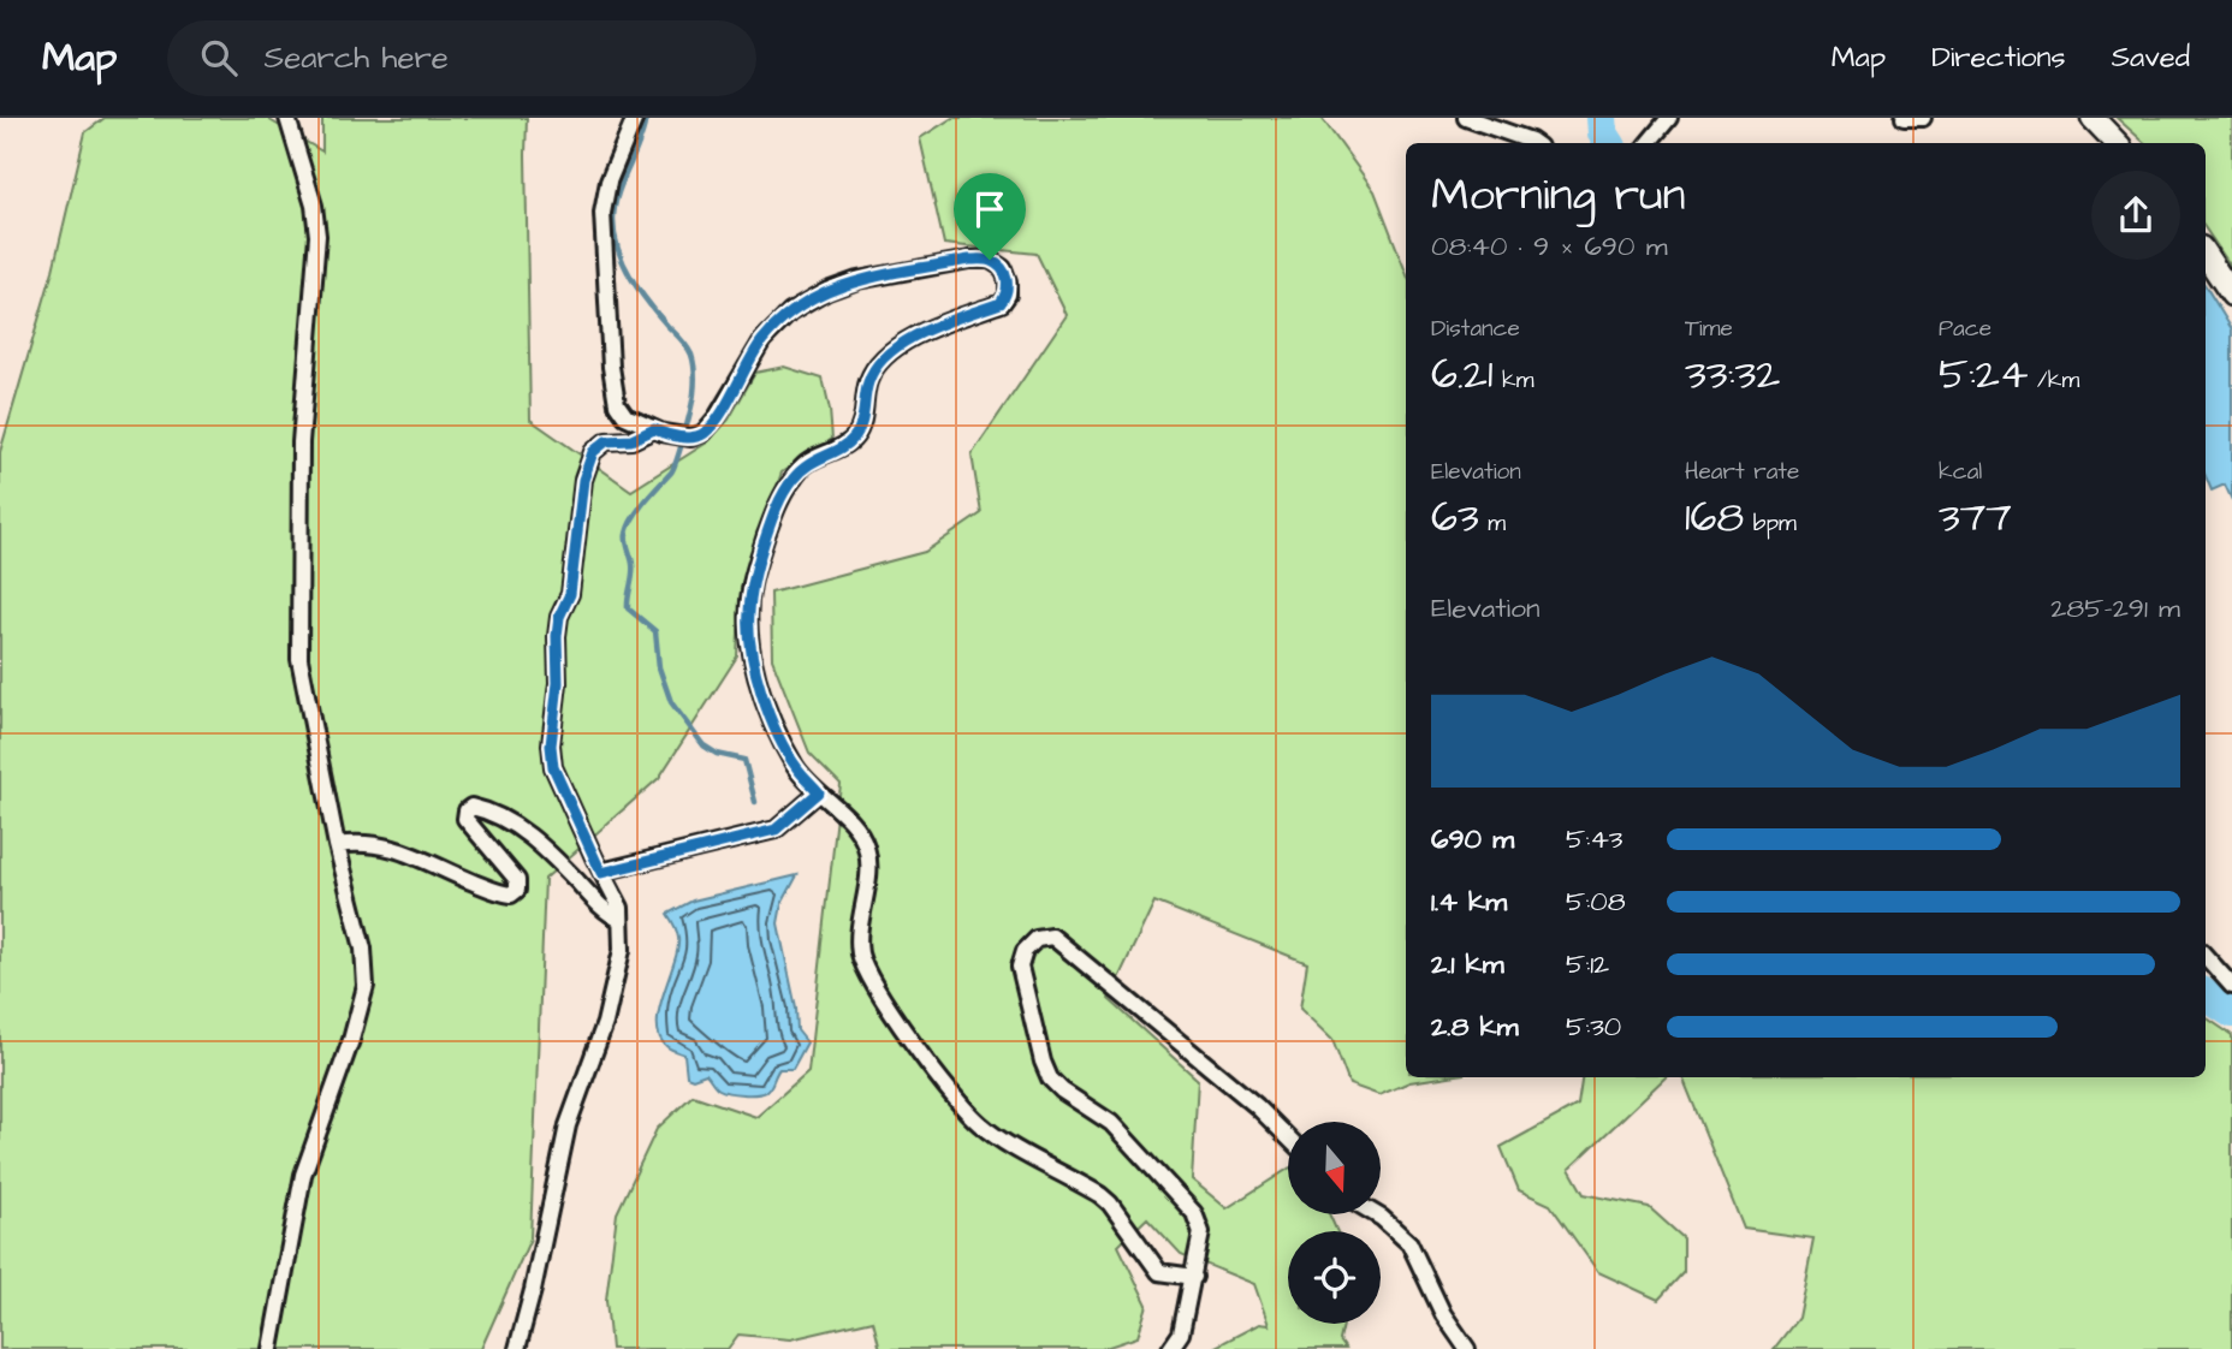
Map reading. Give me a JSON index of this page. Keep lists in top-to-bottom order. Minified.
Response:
{"north":"bottom","page":{"header":"Map","search":"Search here","nav":["Map","Directions","Saved"],"heading":["Morning run","08:40 · 9 × 690 m"],"stats":[["Distance","6.21 km"],["Time","33:32"],["Pace","5:24 /km"],["Elevation","63 m"],["Heart rate","168 bpm"],["kcal","377"]],"chart":["Elevation","285–291 m"],"list":[{"name":"690 m","note":"5:43"},{"name":"1.4 km","note":"5:08"},{"name":"2.1 km","note":"5:12"},{"name":"2.8 km","note":"5:30"}]}}
